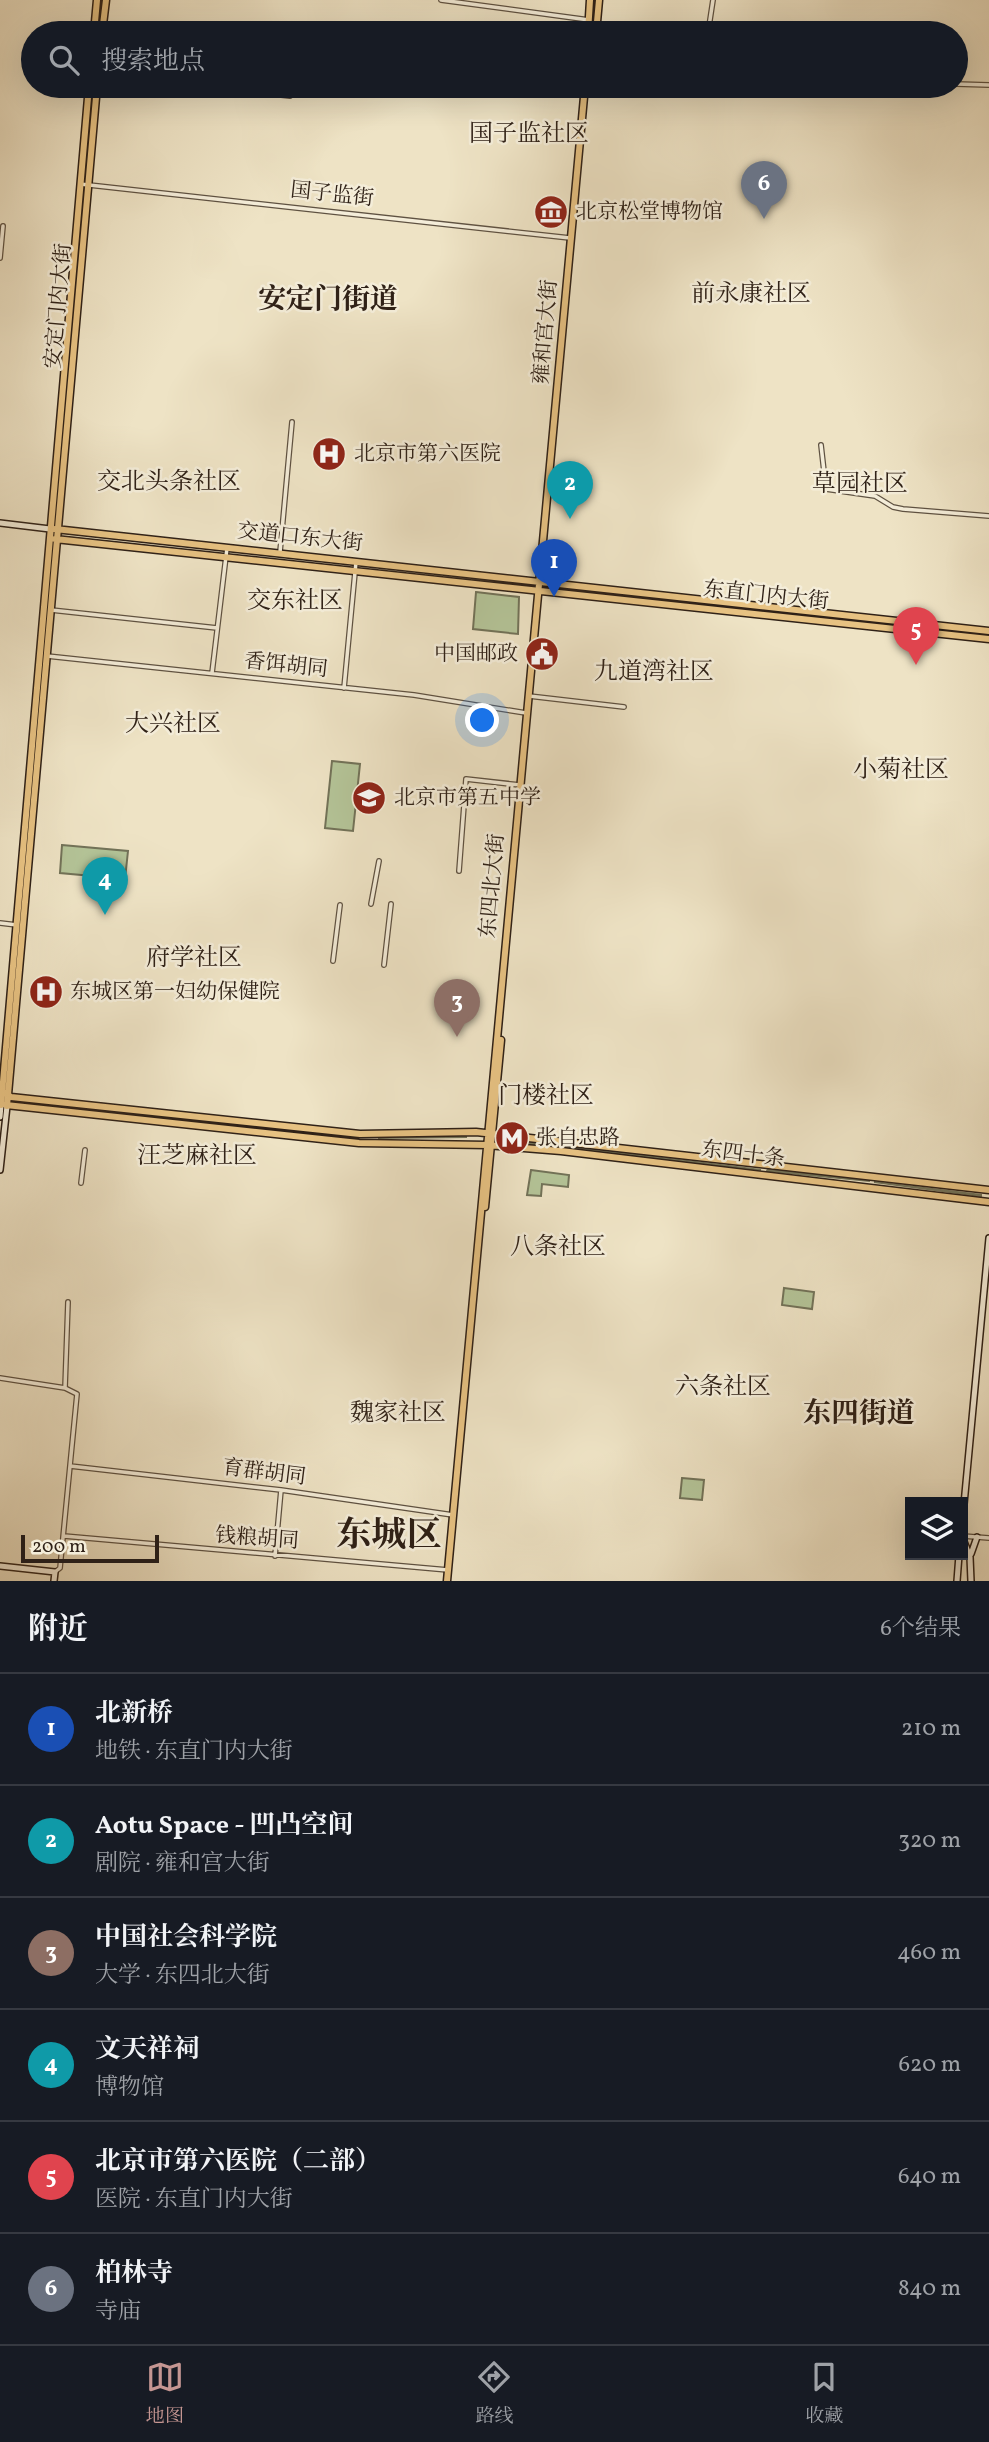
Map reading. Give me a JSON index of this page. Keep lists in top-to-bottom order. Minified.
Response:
{"streets":{"main road":["安定门内大街","雍和宫大街","交道口东大街","东直门内大街","东四北大街","东四十条"],"street":["国子监街","香饵胡同","育群胡同","钱粮胡同"]},"crossings":[["国子监街","安定门内大街"],["国子监街","雍和宫大街"],["安定门内大街","交道口东大街"],["雍和宫大街","交道口东大街"],["雍和宫大街","东直门内大街"],["雍和宫大街","东四北大街"],["交道口东大街","东直门内大街"],["交道口东大街","东四北大街"],["东直门内大街","东四北大街"],["香饵胡同","东四北大街"],["东四北大街","东四十条"],["东四北大街","育群胡同"],["东四北大街","钱粮胡同"]],"districts":["国子监社区","前永康社区","安定门街道","交北头条社区","草园社区","交东社区","九道湾社区","大兴社区","小菊社区","府学社区","门楼社区","汪芝麻社区","八条社区","六条社区","魏家社区","东四街道","东城区"],"places":{"museum":["北京松堂博物馆"],"hospital":["北京市第六医院","东城区第一妇幼保健院"],"public building":["中国邮政"],"school or university":["北京市第五中学"],"metro station":["张自忠路"]},"scale_bar":"200 m","page":{"search":"搜索地点","pins":["6","2","1","5","4","3"],"scale":"200 m","heading":["附近","6个结果"],"list":[{"mark":"1","name":"北新桥","note":"地铁 · 东直门内大街","value":"210 m"},{"mark":"2","name":"Aotu Space - 凹凸空间","note":"剧院 · 雍和宫大街","value":"320 m"},{"mark":"3","name":"中国社会科学院","note":"大学 · 东四北大街","value":"460 m"},{"mark":"4","name":"文天祥祠","note":"博物馆","value":"620 m"},{"mark":"5","name":"北京市第六医院（二部）","note":"医院 · 东直门内大街","value":"640 m"},{"mark":"6","name":"柏林寺","note":"寺庙","value":"840 m"}],"nav":["地图","路线","收藏"]}}
